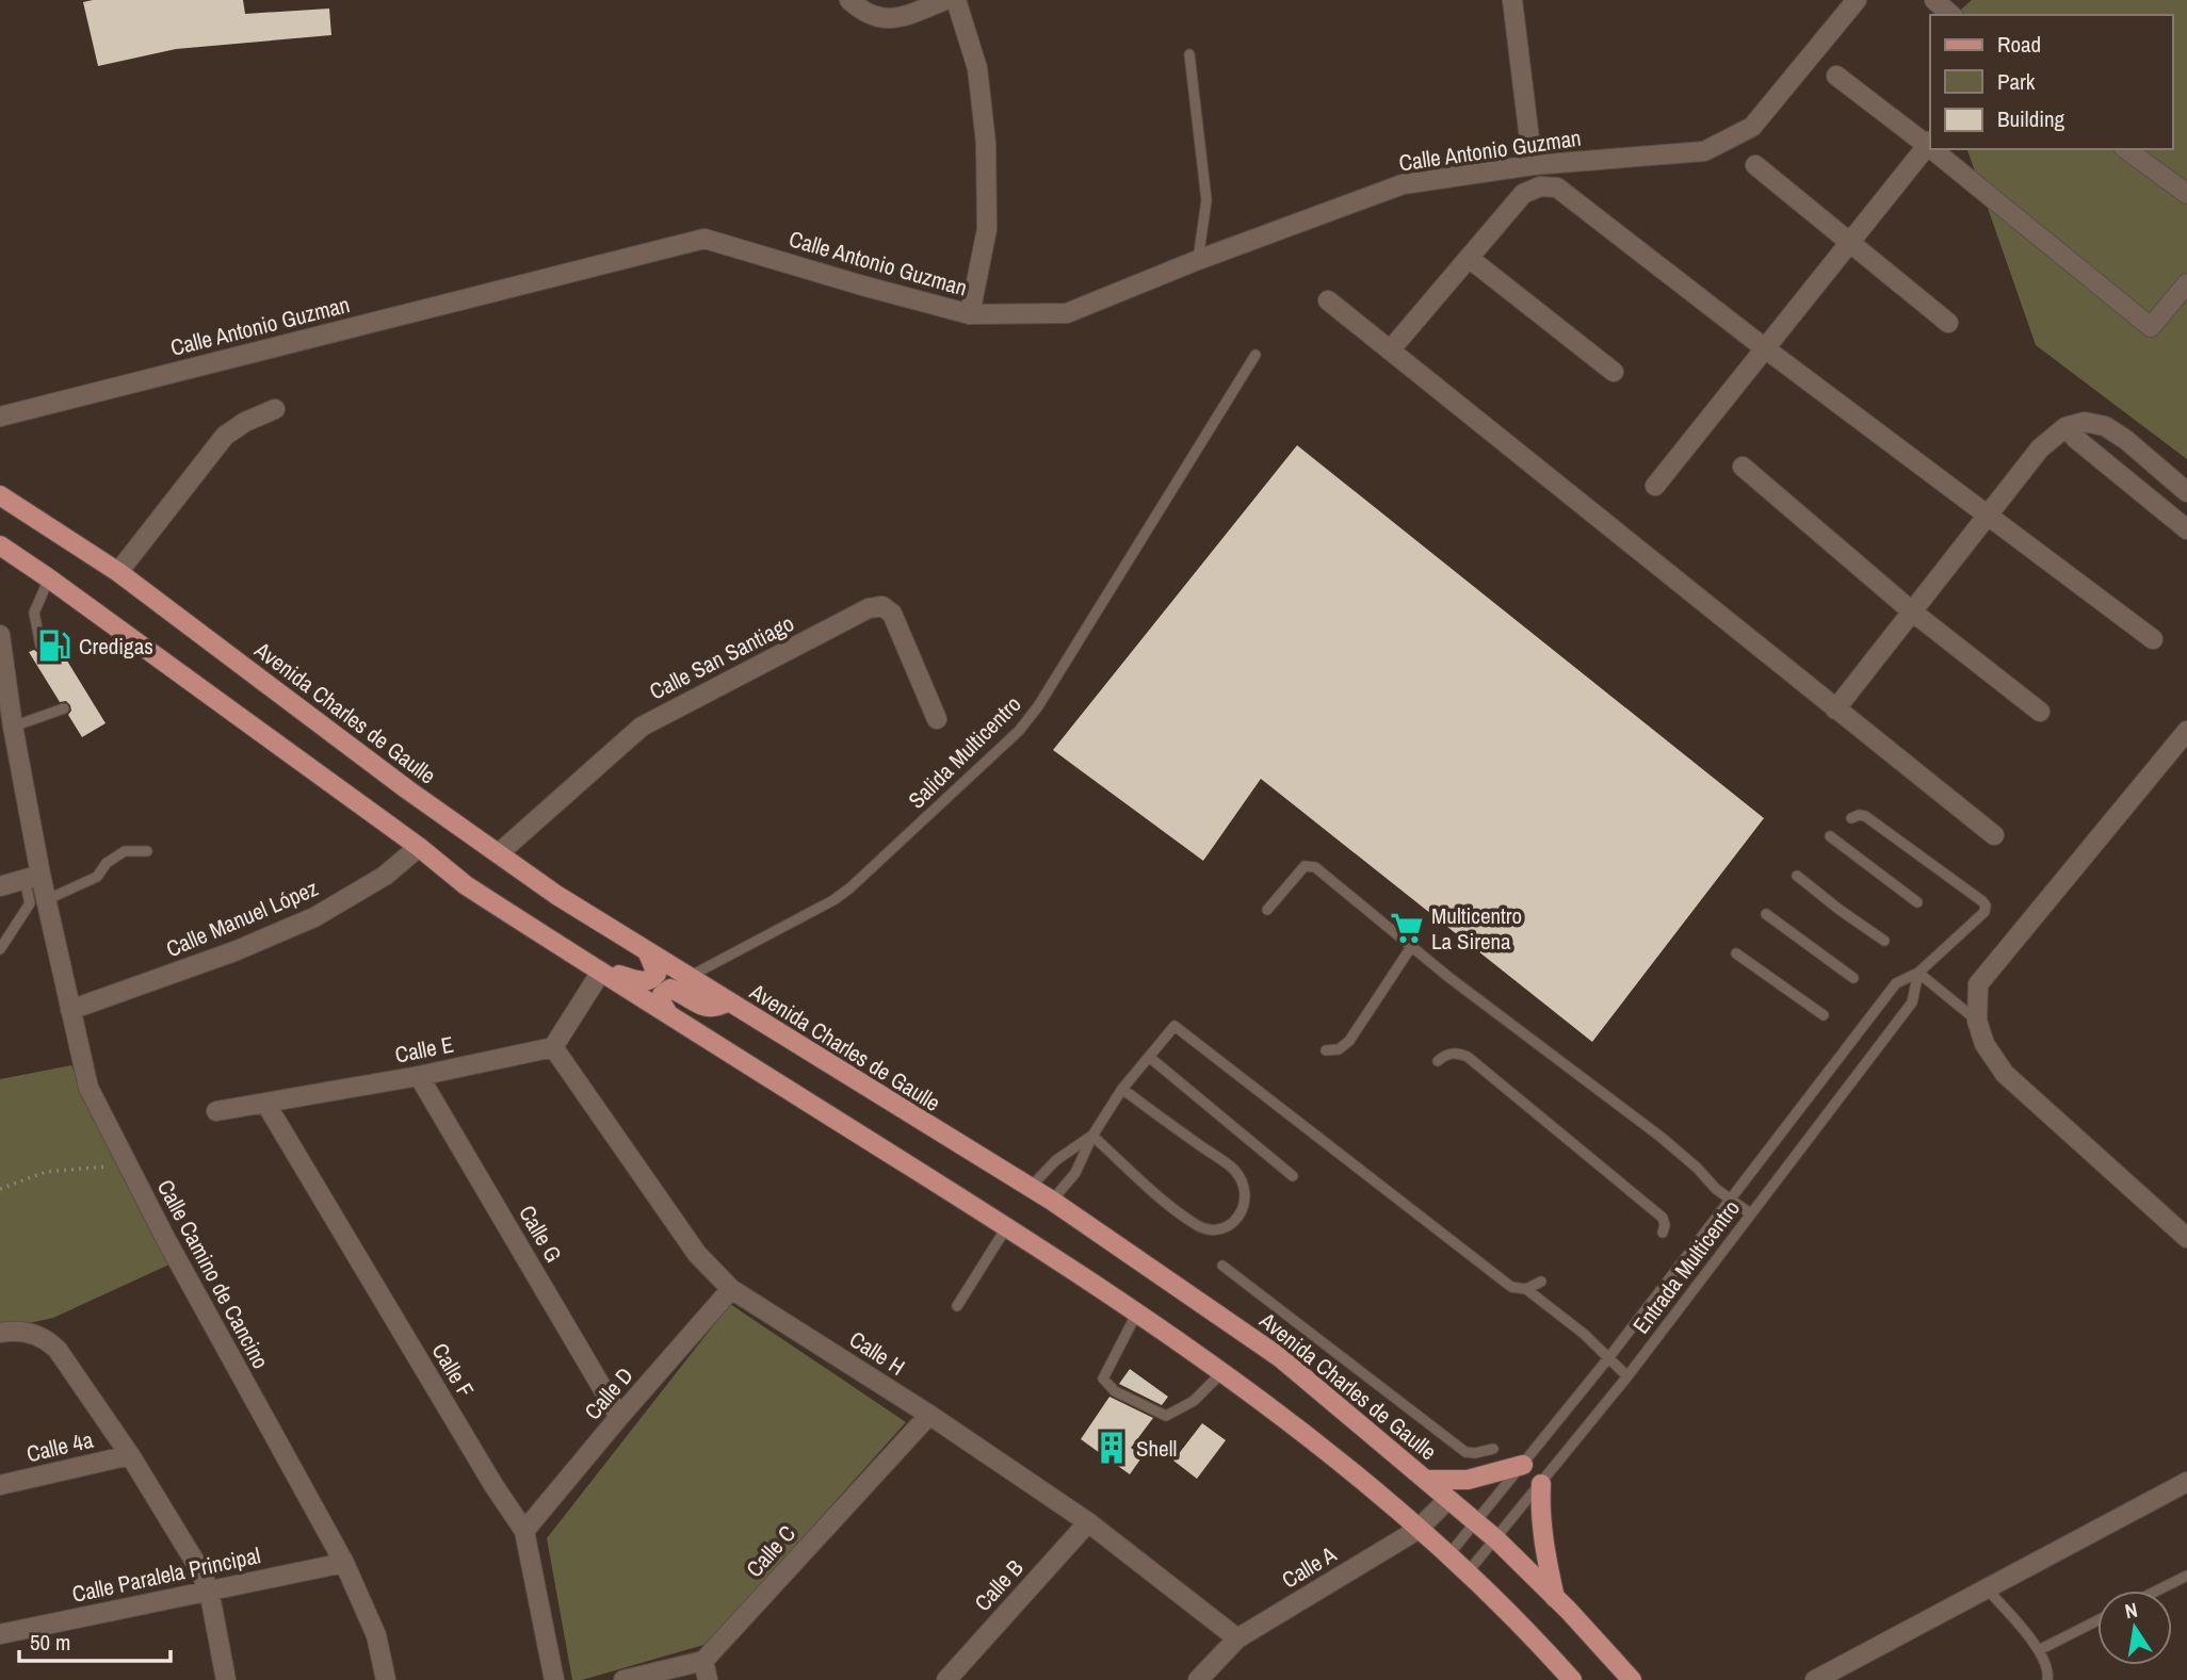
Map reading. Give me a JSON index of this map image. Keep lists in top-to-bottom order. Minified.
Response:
{"streets":{"main road":["Avenida Charles de Gaulle"],"street":["Calle Antonio Guzman","Calle San Santiago","Calle Manuel López","Calle E","Calle G","Calle Camino de Cancino","Calle H","Calle F","Calle D","Calle 4a","Calle C","Calle A","Calle Paralela Principal","Calle B"],"lane":["Salida Multicentro","Entrada Multicentro"]},"crossings":[["Calle San Santiago","Avenida Charles de Gaulle"],["Avenida Charles de Gaulle","Salida Multicentro"],["Avenida Charles de Gaulle","Entrada Multicentro"],["Avenida Charles de Gaulle","Calle A"],["Calle Manuel López","Calle Camino de Cancino"],["Calle E","Calle G"],["Calle E","Calle H"],["Calle E","Calle F"],["Calle G","Calle D"],["Calle Camino de Cancino","Calle Paralela Principal"],["Calle H","Calle D"],["Calle H","Calle C"],["Calle H","Calle A"],["Calle H","Calle B"],["Calle F","Calle D"]],"places":{"fuel station":["Credigas"],"supermarket":["Multicentro La Sirena"],"building":["Shell"]},"legend":["Road","Park","Building"],"scale_bar":"50 m","north":"top"}
